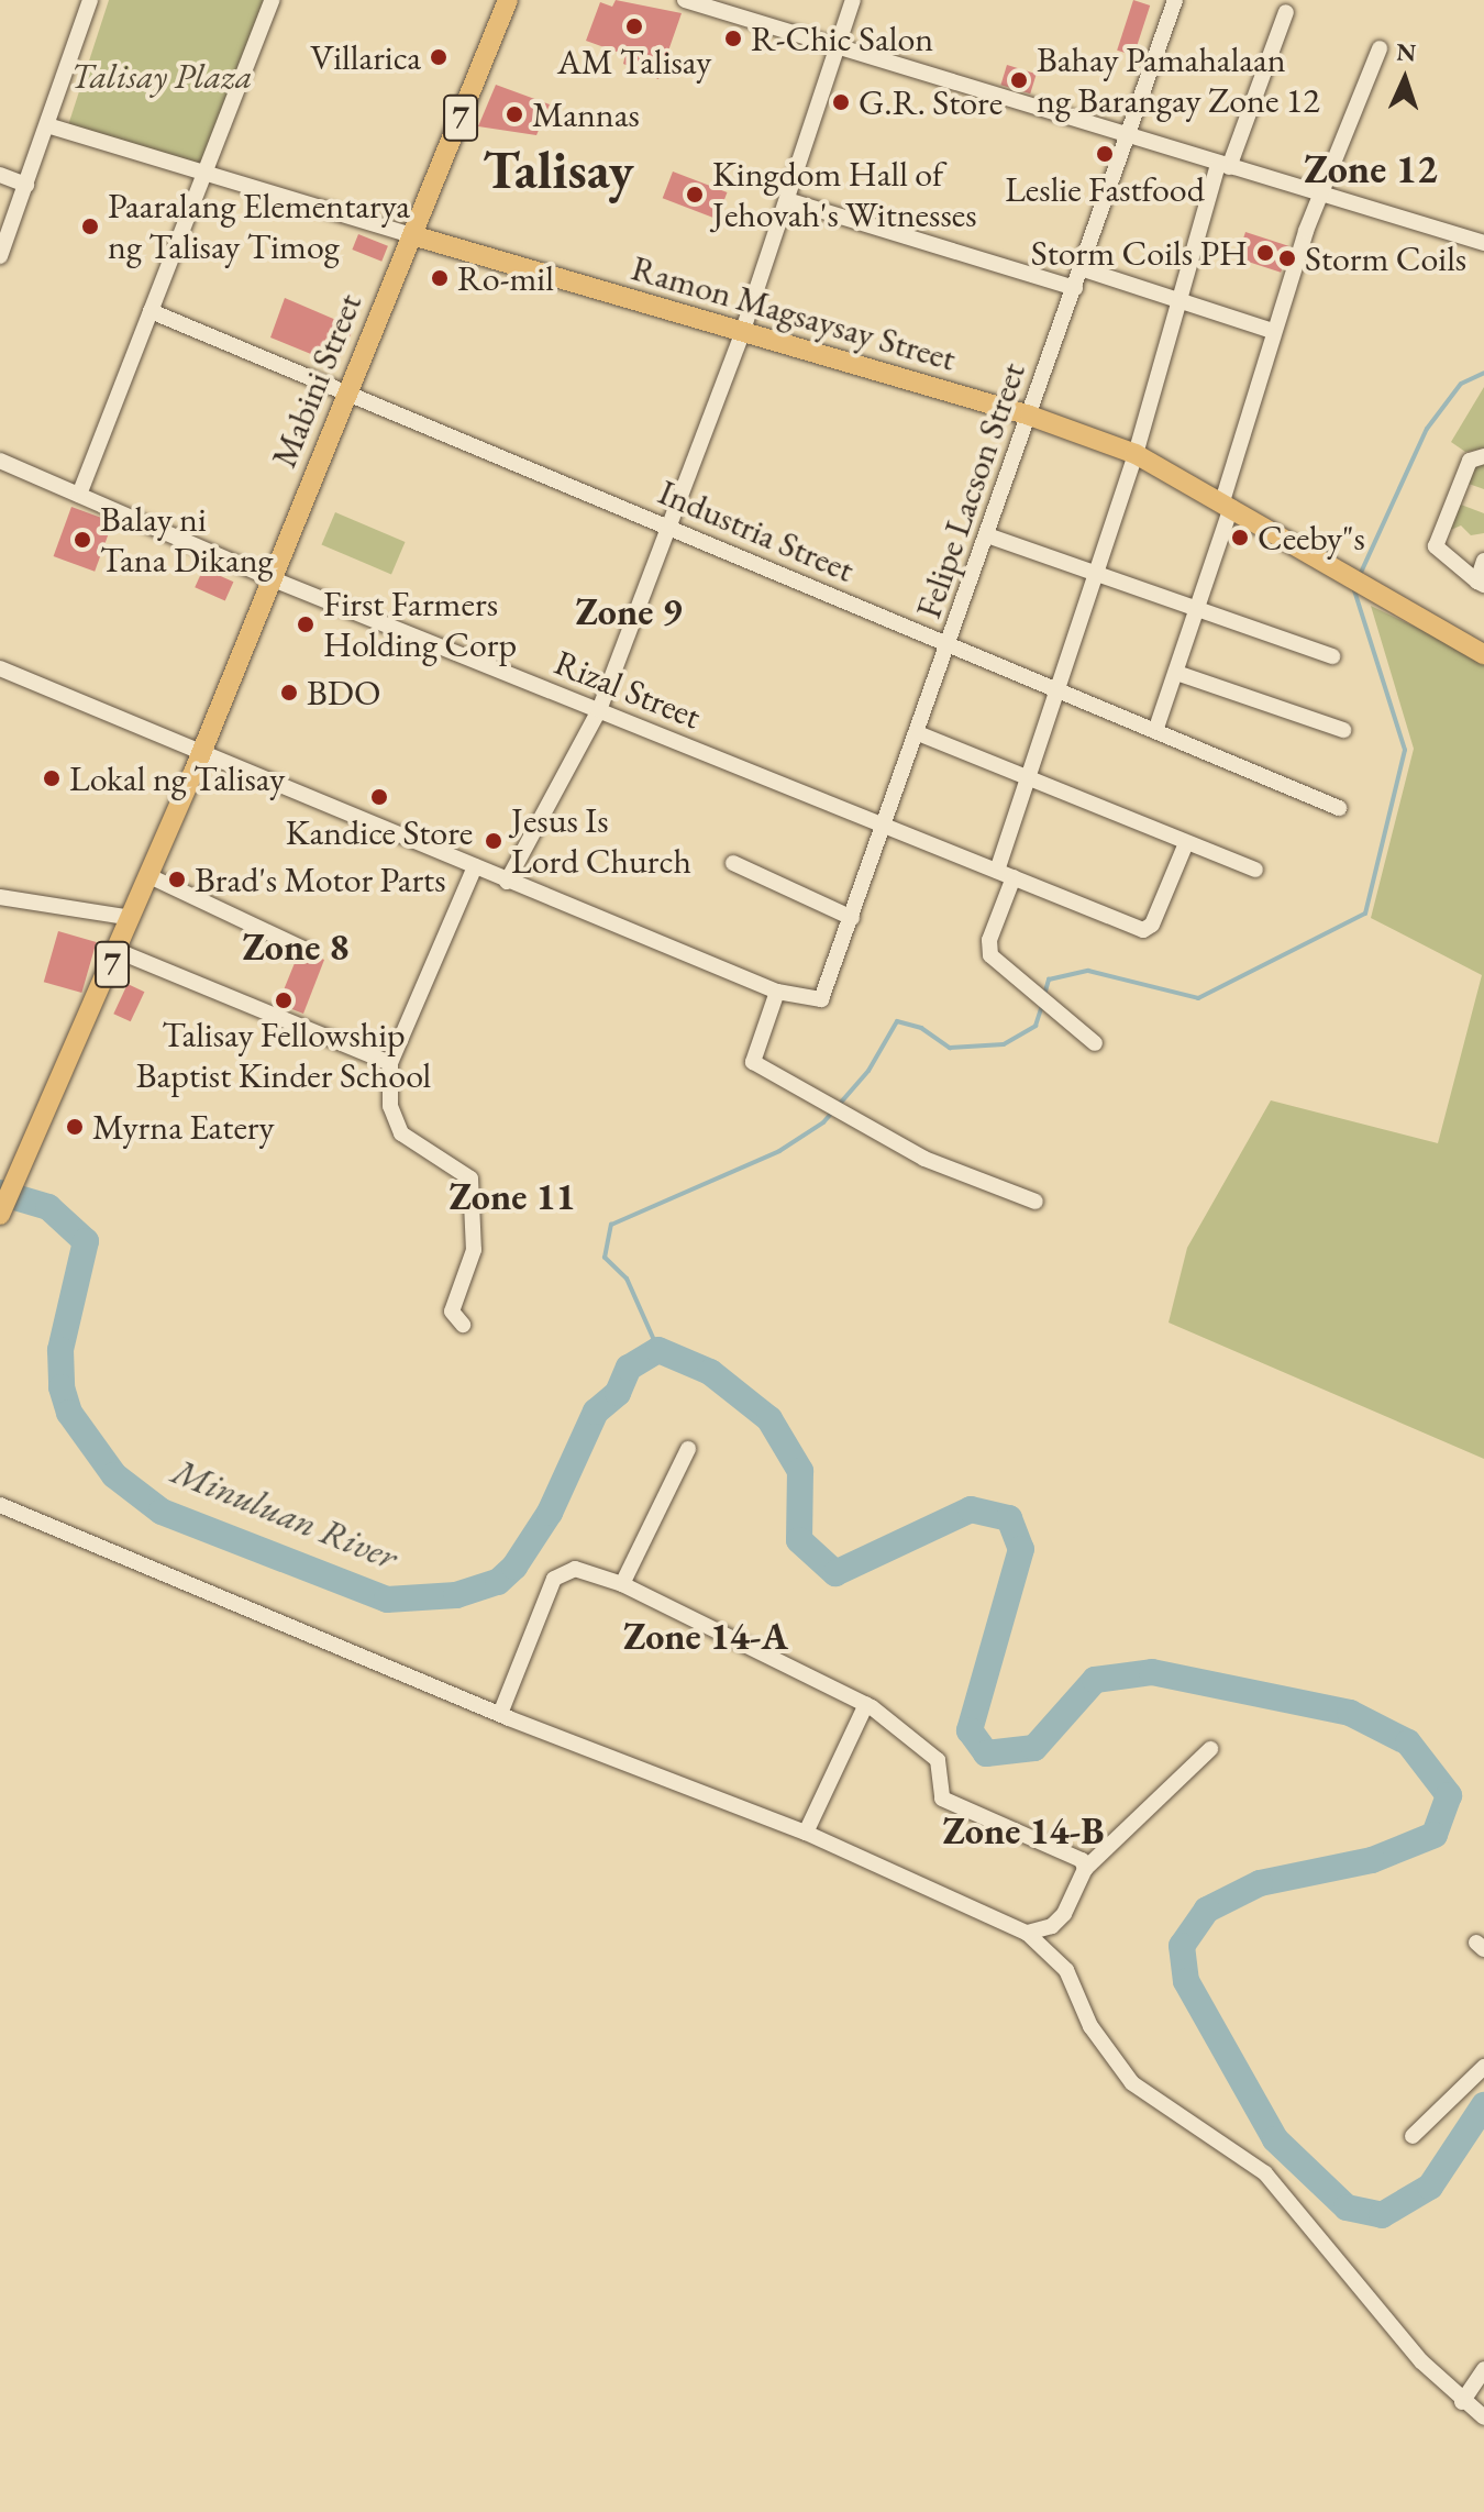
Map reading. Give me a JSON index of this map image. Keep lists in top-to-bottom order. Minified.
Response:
{"streets":{"main road":["7","Ramon Magsaysay Street","Mabini Street"],"street":["Felipe Lacson Street","Industria Street","Rizal Street"]},"crossings":[["Ramon Magsaysay Street","Mabini Street"],["Ramon Magsaysay Street","Felipe Lacson Street"],["Mabini Street","Industria Street"],["Mabini Street","Rizal Street"],["Felipe Lacson Street","Industria Street"],["Felipe Lacson Street","Rizal Street"]],"districts":["Zone 12","Talisay","Zone 9","Zone 8","Zone 11","Zone 14-A","Zone 14-B"],"water":["Minuluan River"],"parks":["Talisay Plaza"],"places":["AM Talisay","R-Chic Salon","Villarica","Bahay Pamahalaan ng Barangay Zone 12","G.R. Store","Mannas","Leslie Fastfood","Kingdom Hall of Jehovah's Witnesses","Paaralang Elementarya ng Talisay Timog","Storm Coils PH","Storm Coils","Ro-mil","Ceeby\"s","Balay ni Tana Dikang","First Farmers Holding Corp","BDO","Lokal ng Talisay","Kandice Store","Jesus Is Lord Church","Brad's Motor Parts","Talisay Fellowship Baptist Kinder School","Myrna Eatery"],"north":"top"}
